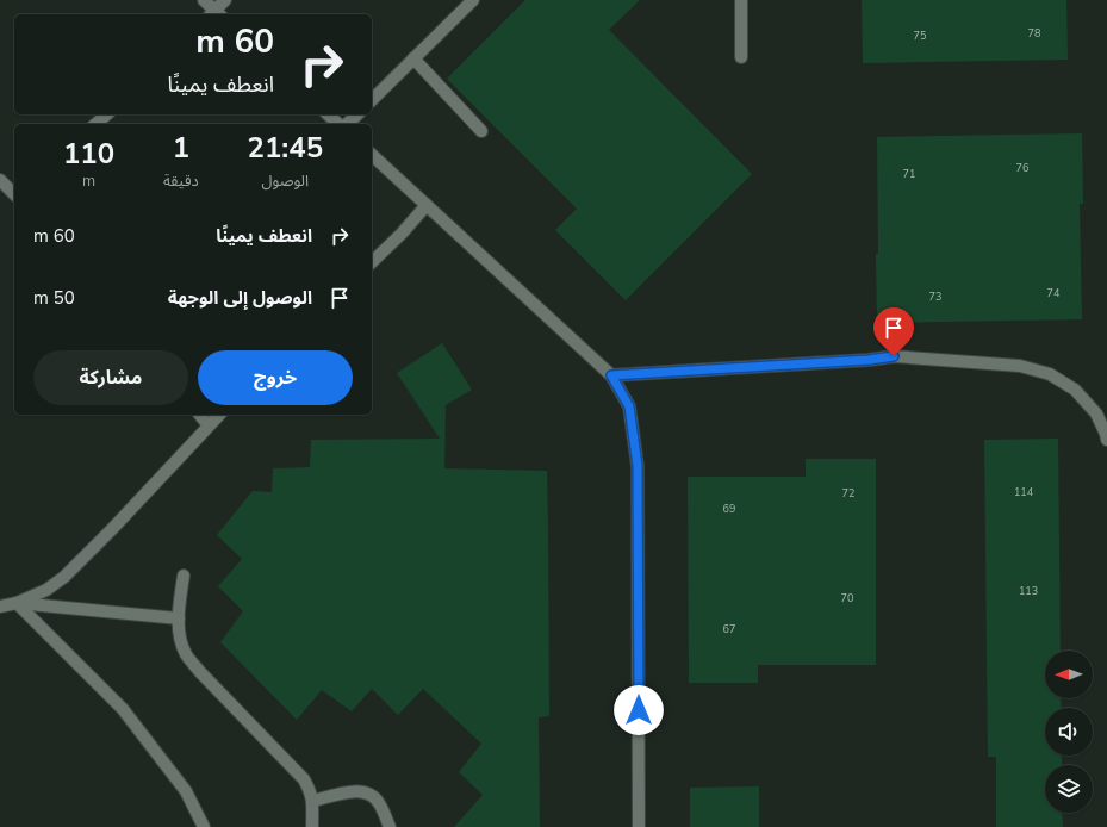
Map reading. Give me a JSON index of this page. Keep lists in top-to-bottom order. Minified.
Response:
{"house_numbers":["78","75","76","71","74","73","114","72","69","113","70","67"],"north":"left","page":{"turn":["60 m","انعطف يمينًا"],"eta":["21:45","الوصول","1","دقيقة","110","m"],"list":[{"name":"انعطف يمينًا","value":"60 m"},{"name":"الوصول إلى الوجهة","value":"50 m"}],"buttons":["خروج","مشاركة"]}}
